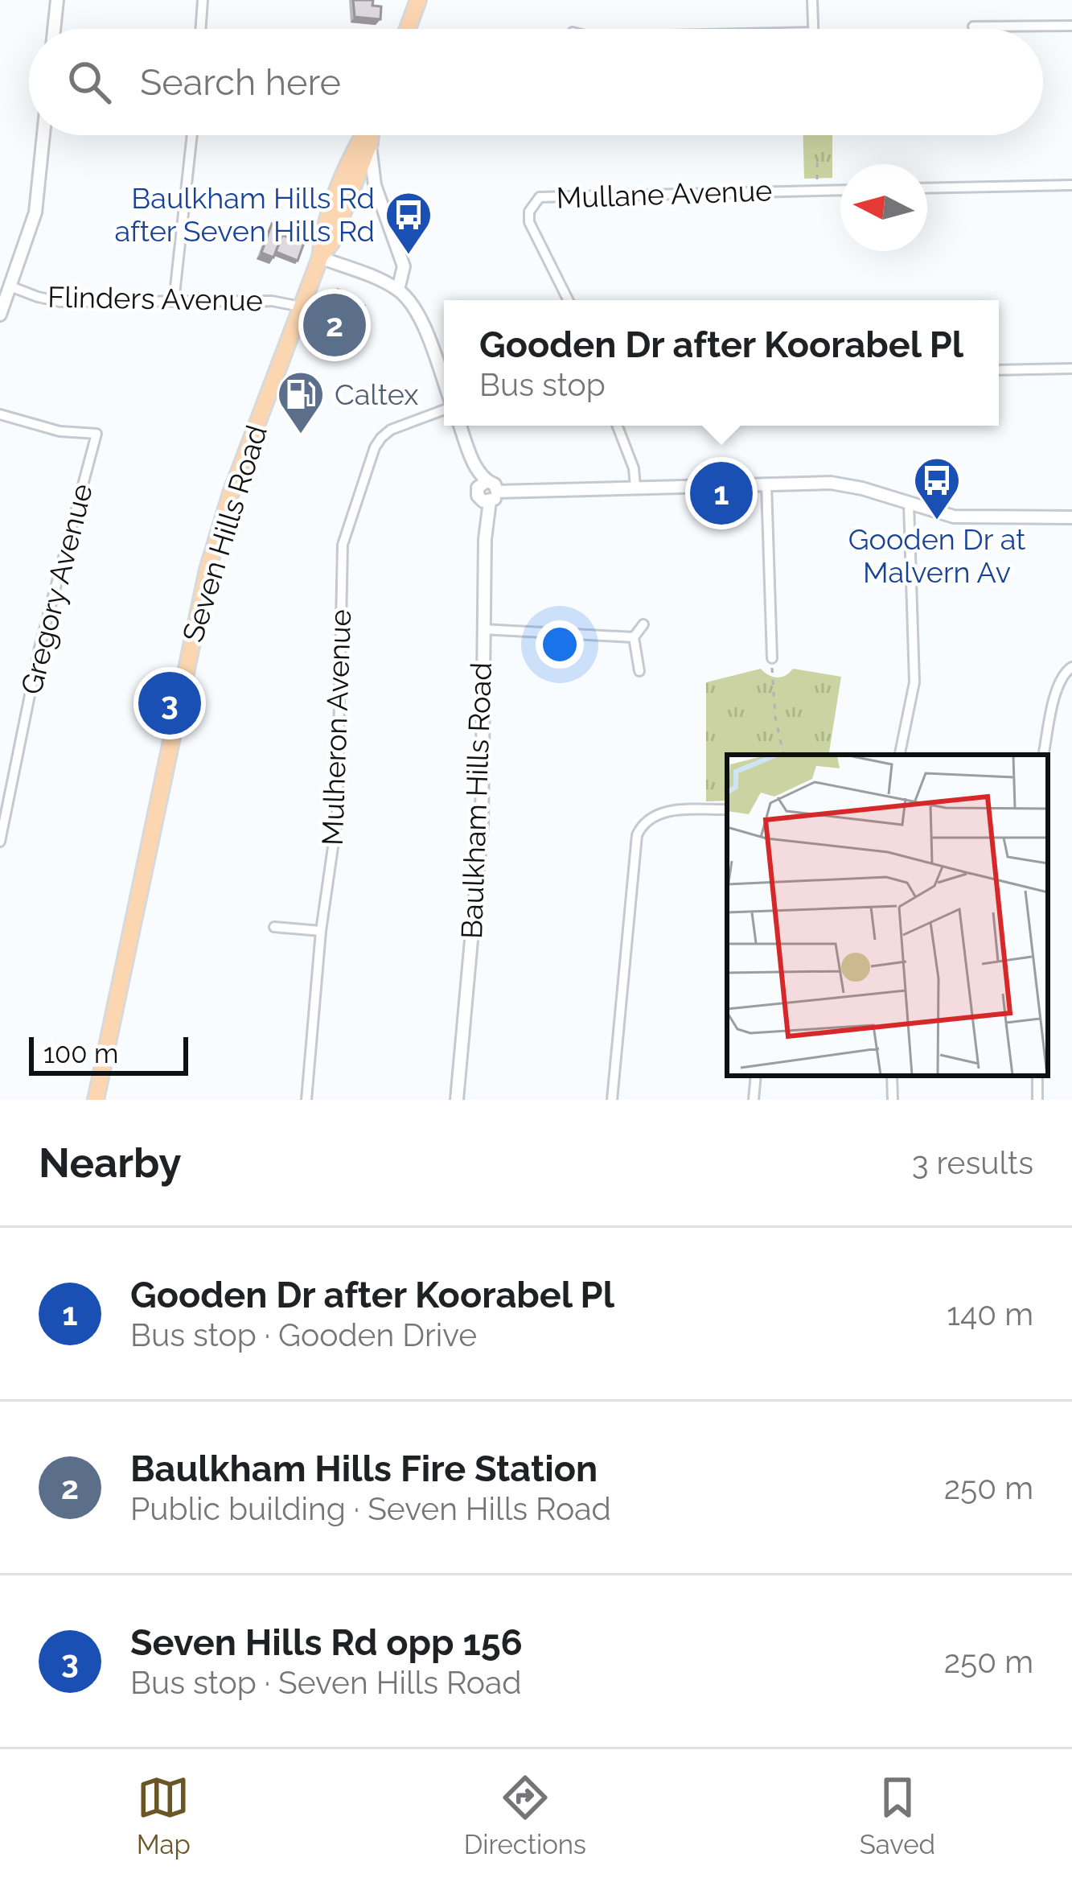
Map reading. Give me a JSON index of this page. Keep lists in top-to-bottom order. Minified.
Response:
{"streets":{"main road":["Seven Hills Road"],"street":["Mullane Avenue","Flinders Avenue","Gregory Avenue","Mulheron Avenue","Baulkham Hills Road"]},"crossings":[["Flinders Avenue","Seven Hills Road"]],"places":{"bus stop":["Baulkham Hills Rd after Seven Hills Rd","Gooden Dr at Malvern Av"],"fuel station":["Caltex"]},"scale_bar":"100 m","north":"left","page":{"search":"Search here","pins":["2","1","3"],"popup":["Gooden Dr after Koorabel Pl","Bus stop"],"scale":"100 m","heading":["Nearby","3 results"],"list":[{"mark":"1","name":"Gooden Dr after Koorabel Pl","note":"Bus stop · Gooden Drive","value":"140 m"},{"mark":"2","name":"Baulkham Hills Fire Station","note":"Public building · Seven Hills Road","value":"250 m"},{"mark":"3","name":"Seven Hills Rd opp 156","note":"Bus stop · Seven Hills Road","value":"250 m"}],"nav":["Map","Directions","Saved"]}}
